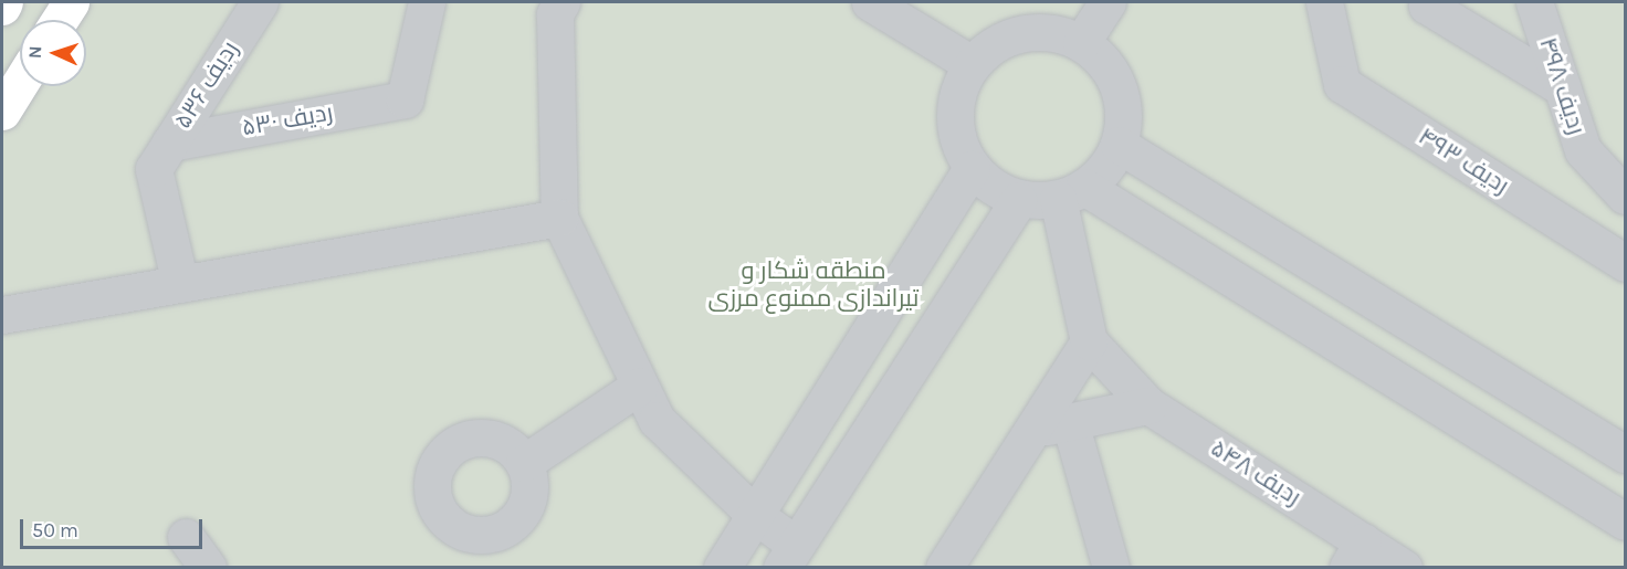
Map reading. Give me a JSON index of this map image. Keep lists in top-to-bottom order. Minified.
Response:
{"streets":{"street":["ردیف ۵۳۶","ردیف ۴۹۸","ردیف ۵۳۰","ردیف ۴۹۳","ردیف ۵۴۸"]},"crossings":[["ردیف ۵۳۶","ردیف ۵۳۰"]],"parks":["منطقه شکار و تیراندازی ممنوع مرزی"],"scale_bar":"50 m","north":"left"}
